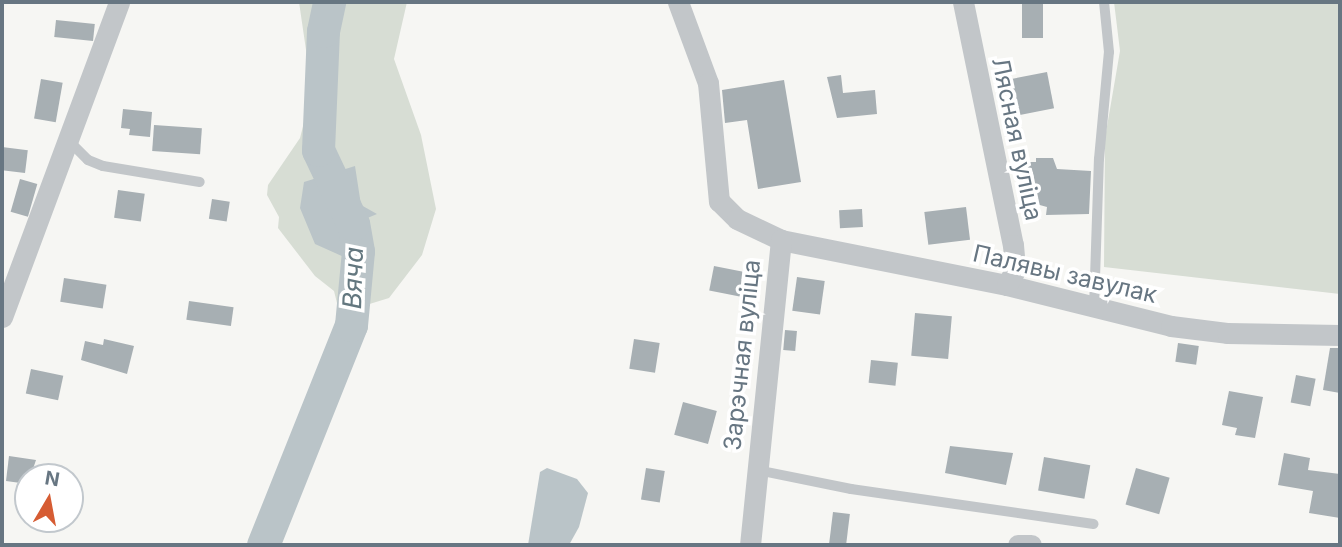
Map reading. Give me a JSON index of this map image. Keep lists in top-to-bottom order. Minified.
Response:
{"streets":{"street":["Лясная вуліца","Палявы завулак","Зарэчная вуліца"]},"crossings":[["Лясная вуліца","Палявы завулак"],["Палявы завулак","Зарэчная вуліца"]],"water":["Вяча"],"north":"top"}
